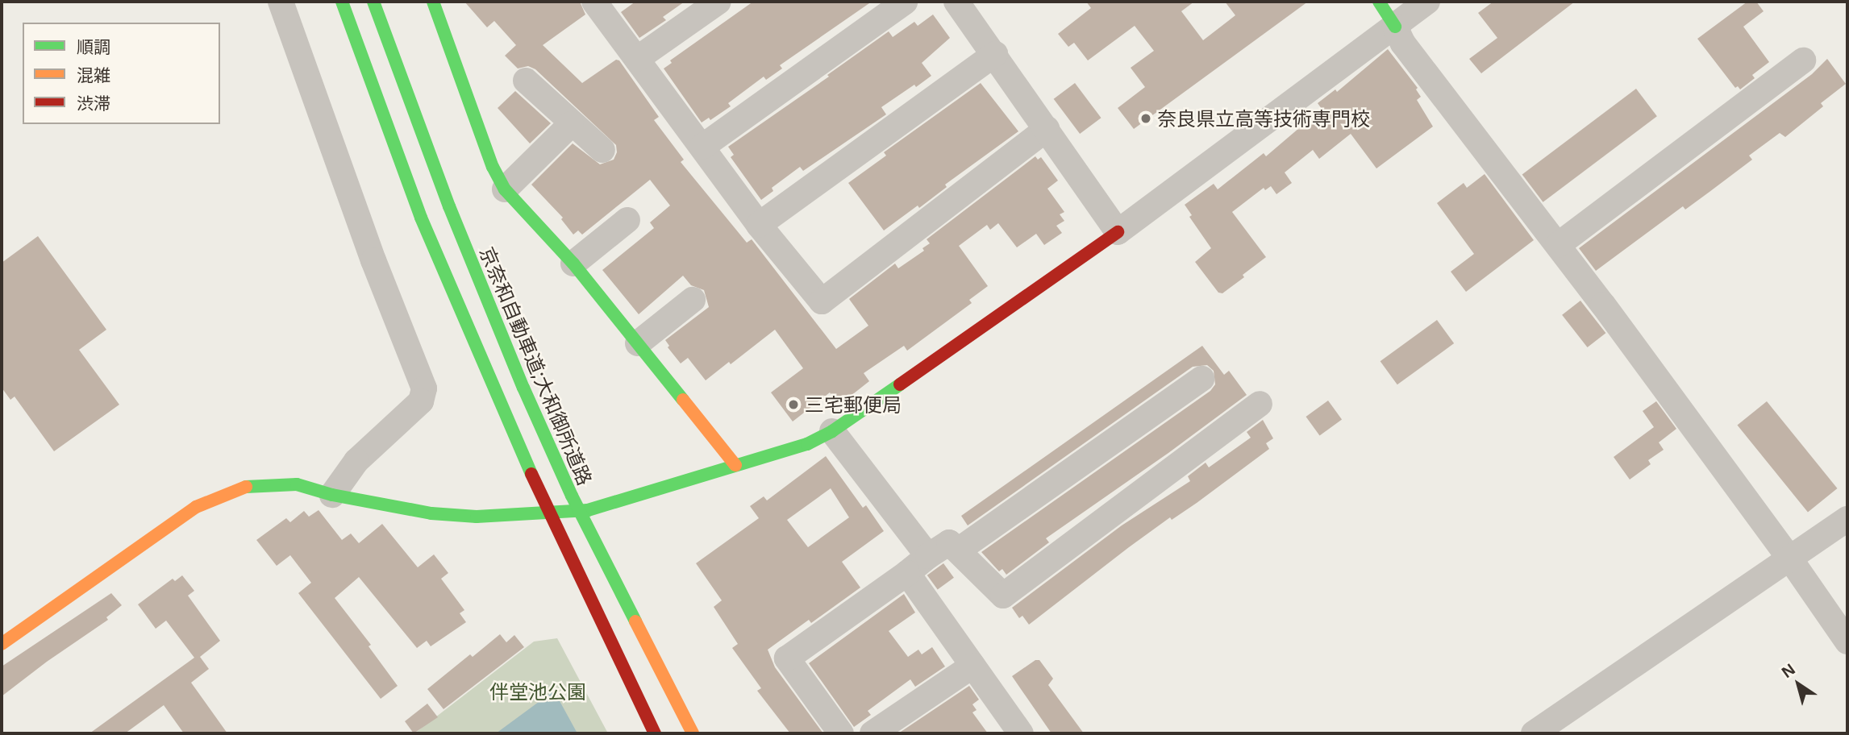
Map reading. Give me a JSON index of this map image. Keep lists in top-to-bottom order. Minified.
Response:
{"streets":{"main road":["京奈和自動車道;大和御所道路"]},"parks":["伴堂池公園"],"places":["奈良県立高等技術専門校","三宅郵便局"],"legend":["順調","混雑","渋滞"],"north":"top left"}
